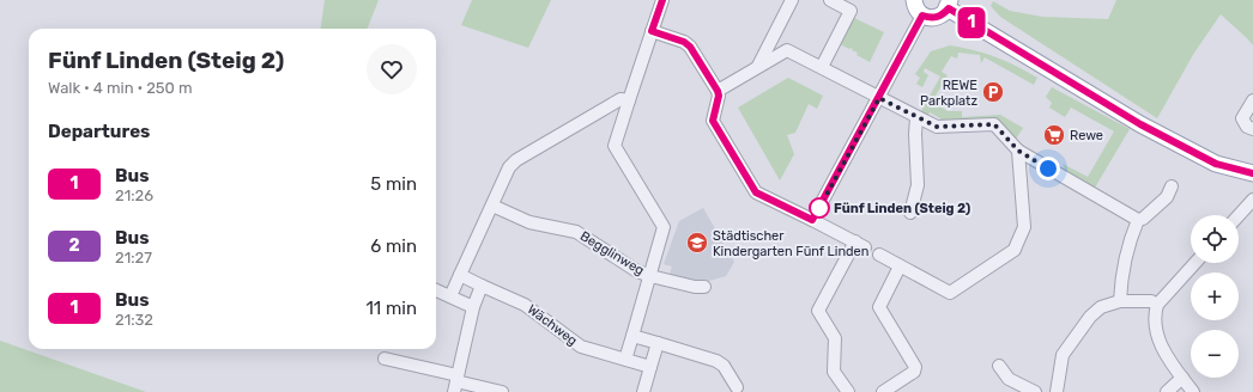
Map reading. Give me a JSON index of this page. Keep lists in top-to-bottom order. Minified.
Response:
{"streets":{"street":["Begglinweg","Wächweg"]},"places":{"parking":["REWE Parkplatz"],"supermarket":["Rewe"],"other":["Fünf Linden (Steig 2)"],"school or university":["Städtischer Kindergarten Fünf Linden"]},"lines":["bus line 1"],"page":{"on_map":"1","heading":[["Fünf Linden (Steig 2)","Walk · 4 min · 250 m"],"Departures"],"list":[{"mark":"1","name":"Bus","note":"21:26","value":"5 min"},{"mark":"2","name":"Bus","note":"21:27","value":"6 min"},{"mark":"1","name":"Bus","note":"21:32","value":"11 min"}],"map_buttons":["+","−"]}}
